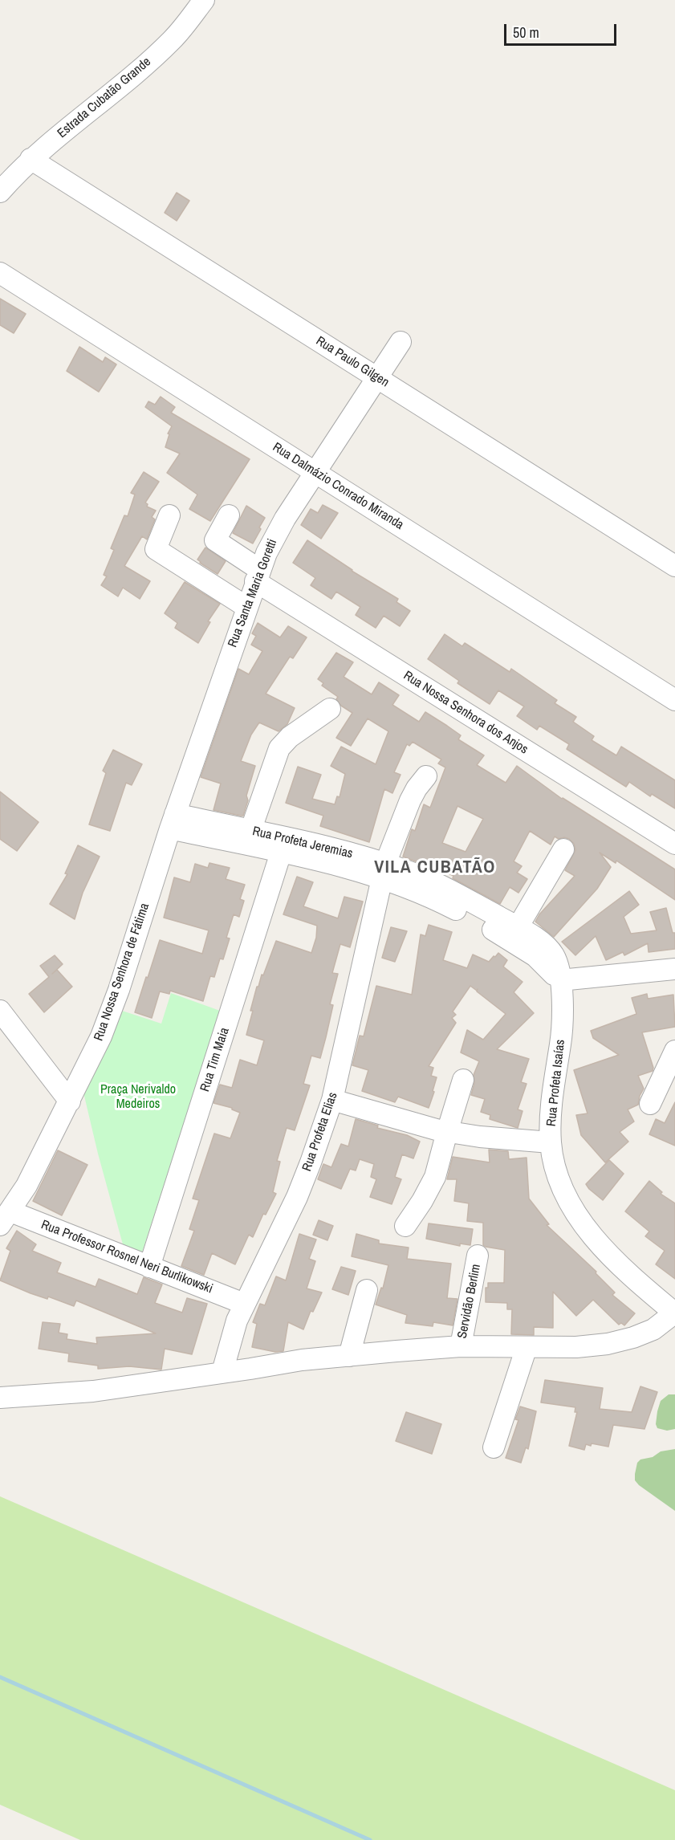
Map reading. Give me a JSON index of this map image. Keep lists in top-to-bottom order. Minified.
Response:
{"streets":{"street":["Estrada Cubatão Grande","Rua Paulo Gilgen","Rua Dalmázio Conrado Miranda","Rua Santa Maria Goretti","Rua Nossa Senhora dos Anjos","Rua Profeta Jeremias","Rua Nossa Senhora de Fátima","Rua Tim Maia","Rua Profeta Isaías","Rua Profeta Elias","Rua Professor Rosnel Neri Burlikowski","Servidão Berlim"]},"crossings":[["Estrada Cubatão Grande","Rua Paulo Gilgen"],["Rua Paulo Gilgen","Rua Santa Maria Goretti"],["Rua Dalmázio Conrado Miranda","Rua Santa Maria Goretti"],["Rua Santa Maria Goretti","Rua Nossa Senhora dos Anjos"],["Rua Santa Maria Goretti","Rua Profeta Jeremias"],["Rua Santa Maria Goretti","Rua Nossa Senhora de Fátima"],["Rua Profeta Jeremias","Rua Nossa Senhora de Fátima"],["Rua Profeta Jeremias","Rua Tim Maia"],["Rua Profeta Jeremias","Rua Profeta Isaías"],["Rua Profeta Jeremias","Rua Profeta Elias"],["Rua Nossa Senhora de Fátima","Rua Professor Rosnel Neri Burlikowski"],["Rua Tim Maia","Rua Professor Rosnel Neri Burlikowski"],["Rua Profeta Elias","Rua Professor Rosnel Neri Burlikowski"]],"districts":["VILA CUBATÃO"],"parks":["Praça Nerivaldo Medeiros"],"scale_bar":"50 m"}
